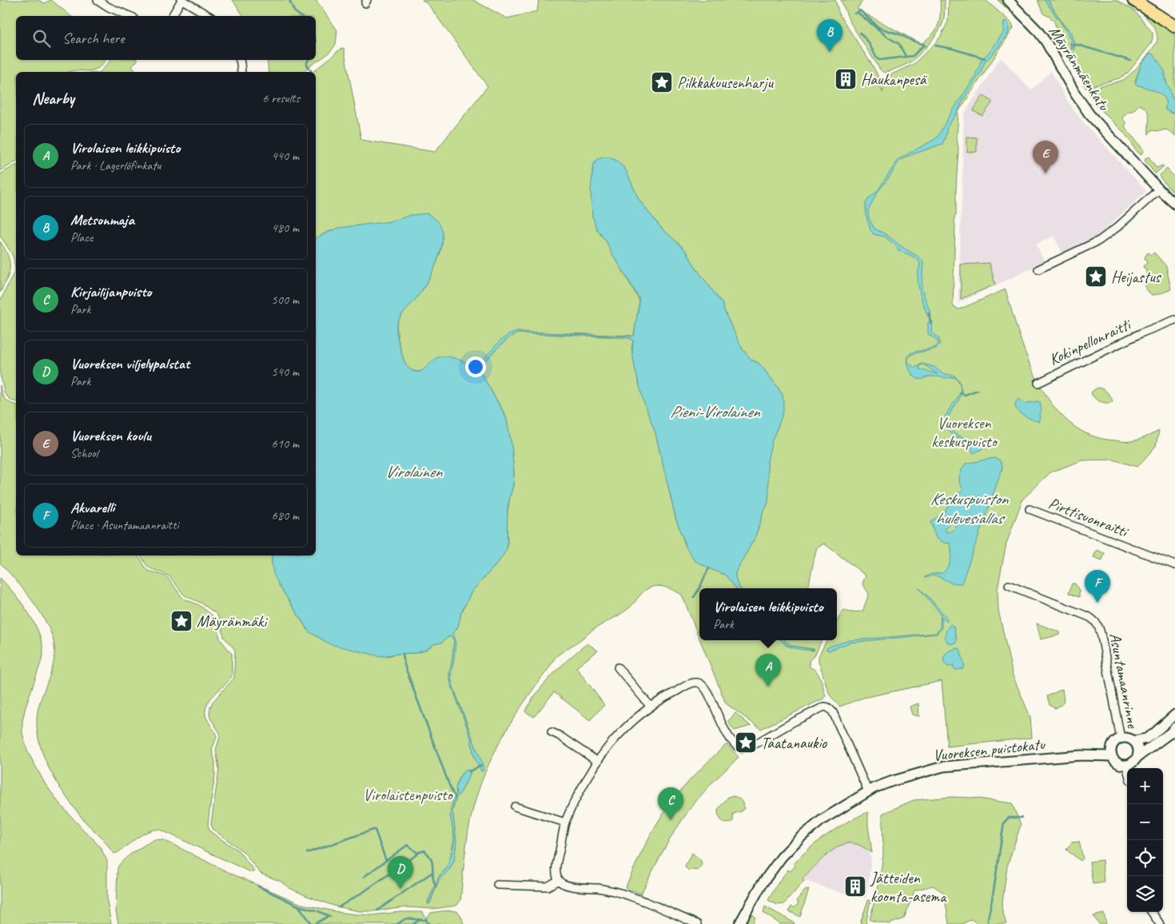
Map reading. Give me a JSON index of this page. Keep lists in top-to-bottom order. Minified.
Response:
{"streets":{"main road":["Mäyränmäenkatu","Vuoreksen puistokatu"],"street":["Kokinpellonraitti","Pirttisuonraitti","Asuntamaanrinne"]},"crossings":[["Asuntamaanrinne","Vuoreksen puistokatu"]],"water":["Pieni-Virolainen","Virolainen","Keskuspuiston hulevesiallas"],"parks":["Vuoreksen keskuspuisto","Virolaistenpuisto"],"places":{"building":["Haukanpesä","Jätteiden koonta-asema"],"place":["Pilkkakuusenharju","Heijastus","Mäyränmäki","Taatanaukio"]},"page":{"search":"Search here","pins":["B","E","F","A","C","D"],"heading":["Nearby","6 results"],"list":[{"mark":"A","name":"Virolaisen leikkipuisto","note":"Park · Lagerlöfinkatu","value":"440 m"},{"mark":"B","name":"Metsonmaja","note":"Place","value":"480 m"},{"mark":"C","name":"Kirjailijanpuisto","note":"Park","value":"500 m"},{"mark":"D","name":"Vuoreksen viljelypalstat","note":"Park","value":"540 m"},{"mark":"E","name":"Vuoreksen koulu","note":"School","value":"610 m"},{"mark":"F","name":"Akvarelli","note":"Place · Asuntamaanraitti","value":"680 m"}],"popup":["Virolaisen leikkipuisto","Park"],"map_buttons":["+","−"]}}
